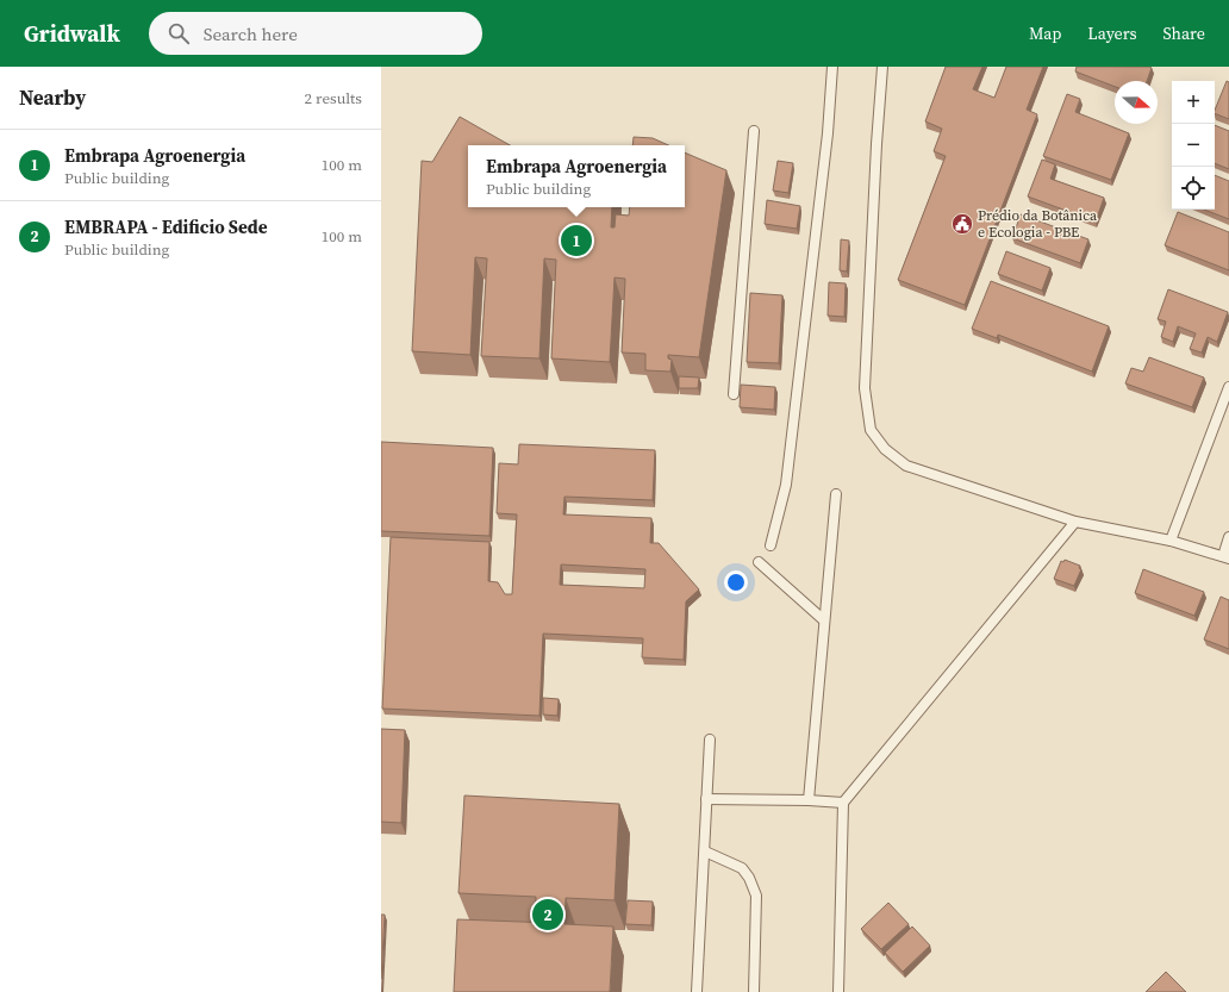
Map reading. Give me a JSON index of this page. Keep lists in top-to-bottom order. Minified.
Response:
{"places":{"public building":["Prédio da Botânica e Ecologia - PBE"]},"north":"right","page":{"header":"Gridwalk","search":"Search here","nav":["Map","Layers","Share"],"heading":["Nearby","2 results"],"map_buttons":["+","−"],"list":[{"mark":"1","name":"Embrapa Agroenergia","note":"Public building","value":"100 m"},{"mark":"2","name":"EMBRAPA - Edificio Sede","note":"Public building","value":"100 m"}],"popup":["Embrapa Agroenergia","Public building"],"pins":["1","2"]}}
